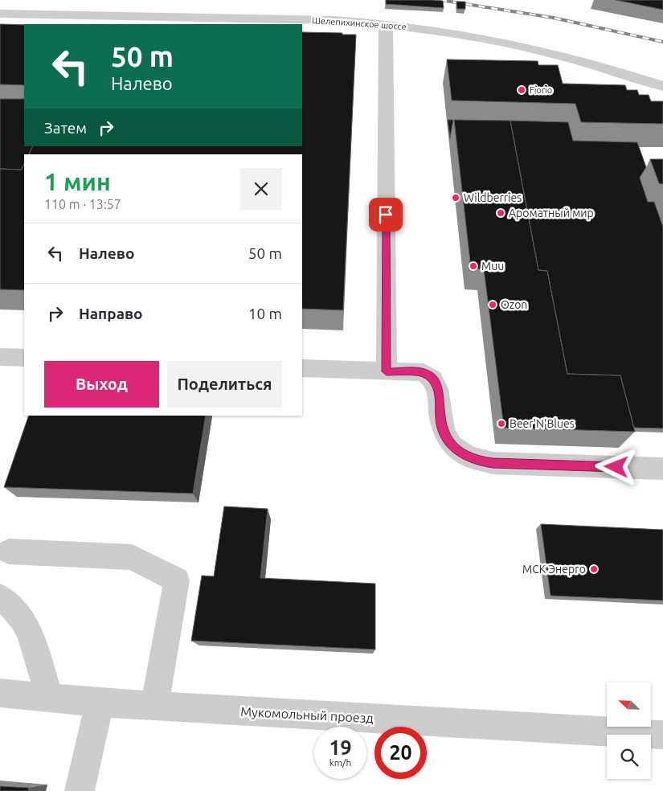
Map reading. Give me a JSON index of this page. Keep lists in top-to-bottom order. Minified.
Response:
{"streets":{"street":["Шелепихинское шоссе","Мукомольный проезд"]},"places":["Fiorio","Wildberries","Ароматный мир","Muu","Ozon","Beer'N'Blues","МСК Энерго"],"north":"top left","page":{"turn":["50 m","Налево"],"then":"Затем","heading":["1 мин","110 m · 13:57"],"list":[{"name":"Налево","value":"50 m"},{"name":"Направо","value":"10 m"}],"buttons":["Выход","Поделиться"],"speed":"19 km/h","limit":"20"}}
